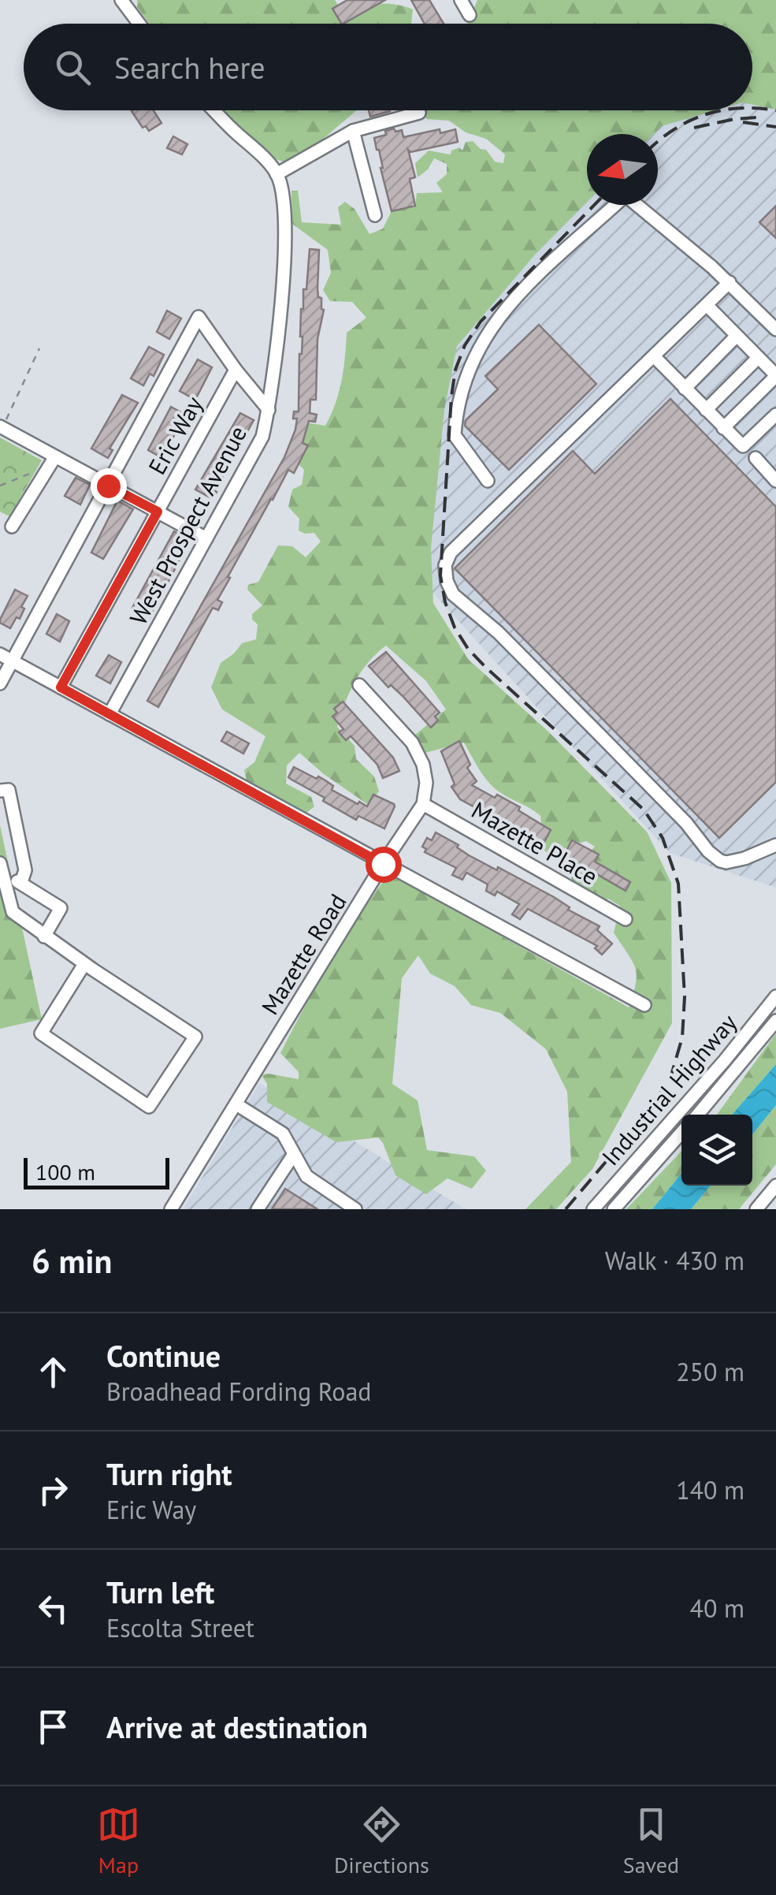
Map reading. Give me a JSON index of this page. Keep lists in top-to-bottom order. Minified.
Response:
{"streets":{"street":["Eric Way","West Prospect Avenue","Mazette Place","Mazette Road","Industrial Highway"]},"crossings":[["Mazette Place","Mazette Road"]],"scale_bar":"100 m","north":"left","page":{"search":"Search here","scale":"100 m","heading":["6 min","Walk · 430 m"],"list":[["Continue","Broadhead Fording Road","250 m"],["Turn right","Eric Way","140 m"],["Turn left","Escolta Street","40 m"],"Arrive at destination"],"nav":["Map","Directions","Saved"]}}
